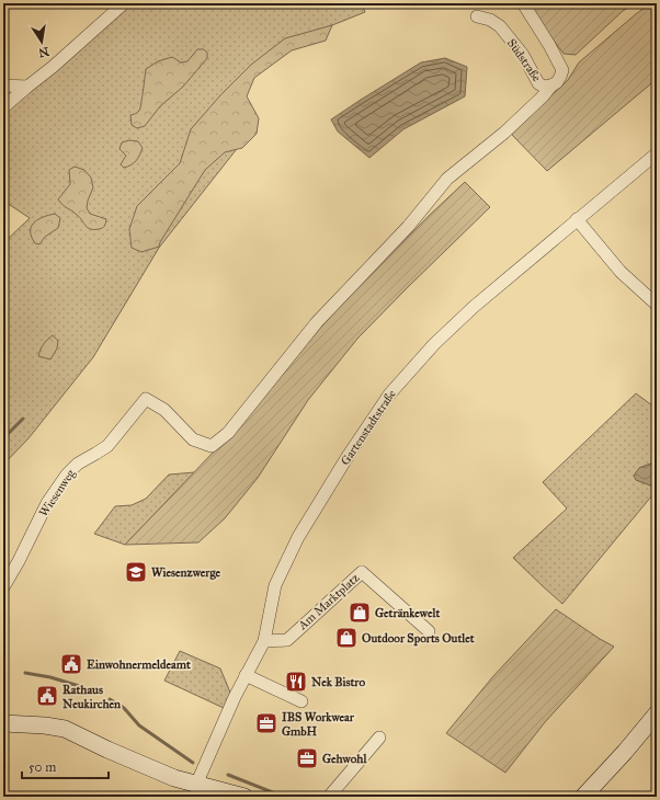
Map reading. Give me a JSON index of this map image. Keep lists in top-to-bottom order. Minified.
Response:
{"streets":{"street":["Südstraße","Gartenstadtstraße","Wiesenweg","Am Marktplatz"]},"crossings":[["Südstraße","Wiesenweg"],["Gartenstadtstraße","Am Marktplatz"]],"places":{"school or university":["Wiesenzwerge"],"shop":["Getränkewelt","Outdoor Sports Outlet"],"public building":["Einwohnermeldeamt","Rathaus Neukirchen"],"restaurant":["Nek Bistro"],"office":["IBS Workwear GmbH","Gehwohl"]},"scale_bar":"50 m","north":"bottom"}
